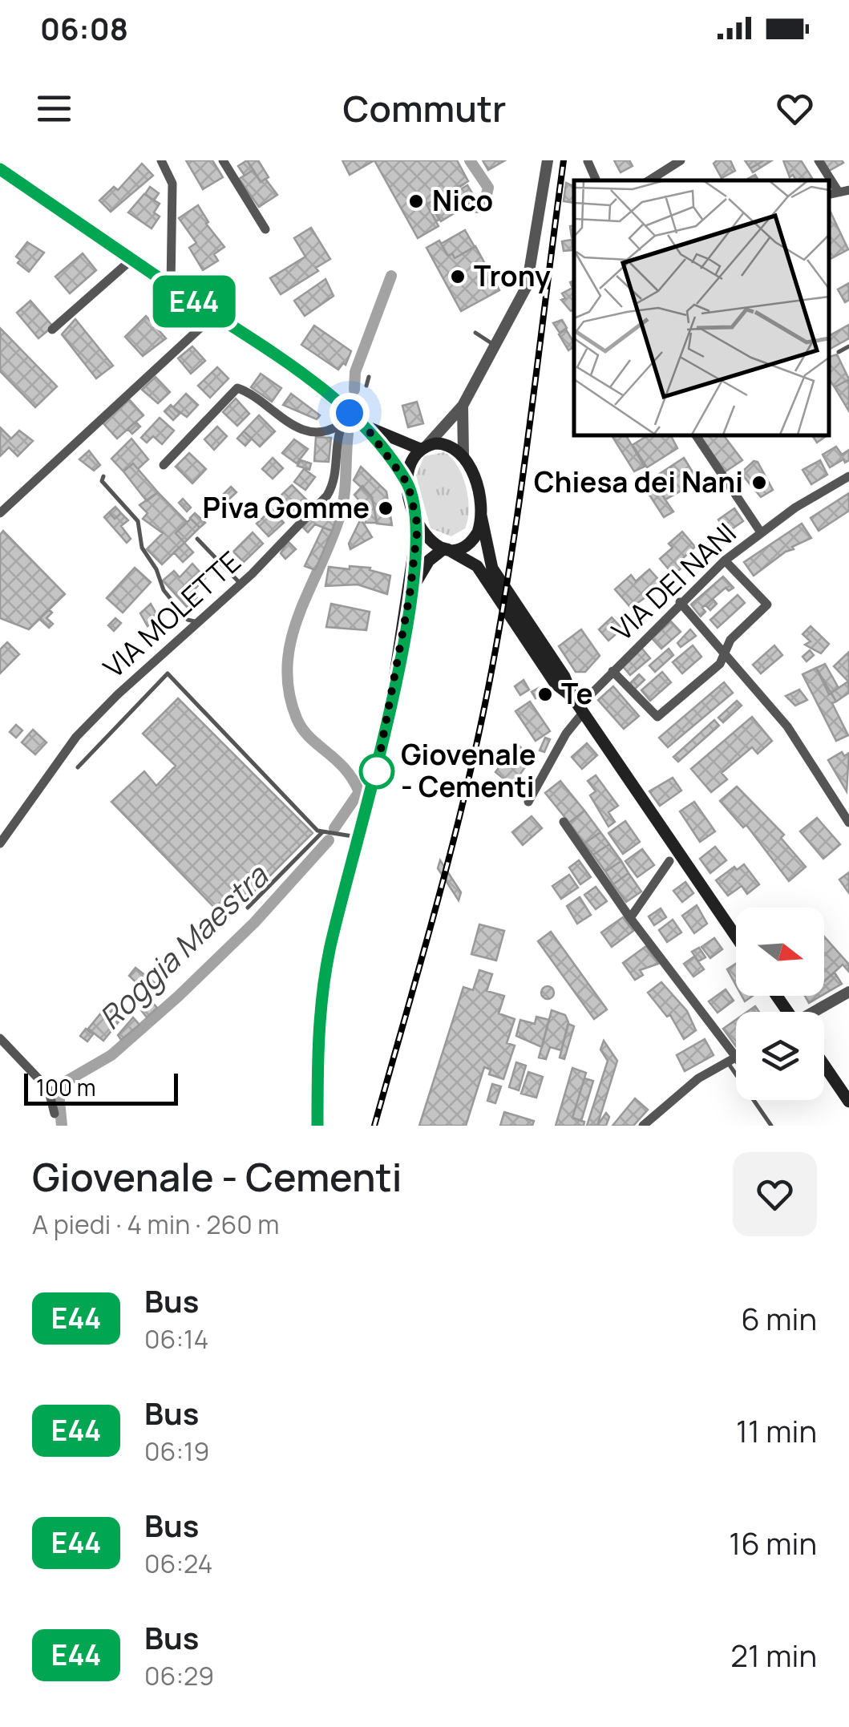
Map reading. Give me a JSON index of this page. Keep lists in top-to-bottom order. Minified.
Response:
{"streets":{"street":["VIA DEI NANI","VIA MOLETTE"]},"water":["Roggia Maestra"],"places":["Nico","Trony","Chiesa dei Nani","Piva Gomme","Te","Giovenale - Cementi"],"lines":["bus line E44"],"scale_bar":"100 m","north":"right","page":{"status":"06:08","header":"Commutr","on_map":"E44","scale":"100 m","heading":["Giovenale - Cementi","A piedi · 4 min · 260 m"],"list":[{"mark":"E44","name":"Bus","note":"06:14","value":"6 min"},{"mark":"E44","name":"Bus","note":"06:19","value":"11 min"},{"mark":"E44","name":"Bus","note":"06:24","value":"16 min"},{"mark":"E44","name":"Bus","note":"06:29","value":"21 min"}]}}
